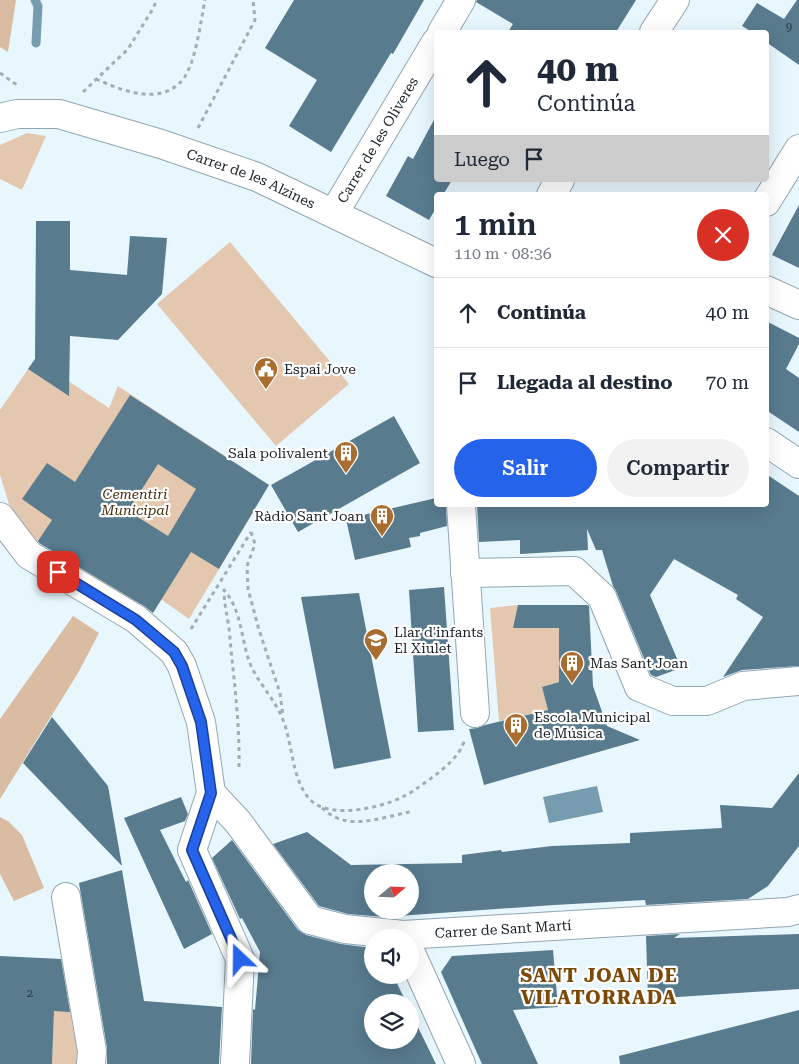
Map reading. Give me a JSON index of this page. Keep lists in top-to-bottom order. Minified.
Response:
{"streets":{"street":["Carrer de les Oliveres","Carrer de les Alzines","Carrer de Sant Martí"]},"crossings":[["Carrer de les Oliveres","Carrer de les Alzines"]],"districts":["SANT JOAN DE VILATORRADA"],"parks":["Cementiri Municipal"],"places":{"public building":["Espai Jove"],"building":["Sala polivalent","Ràdio Sant Joan","Mas Sant Joan","Escola Municipal de Música"],"school or university":["Llar d'infants El Xiulet"]},"house_numbers":["9","2"],"north":"right","page":{"turn":["40 m","Continúa"],"then":"Luego","heading":["1 min","110 m · 08:36"],"list":[{"name":"Continúa","value":"40 m"},{"name":"Llegada al destino","value":"70 m"}],"buttons":["Salir","Compartir"]}}
